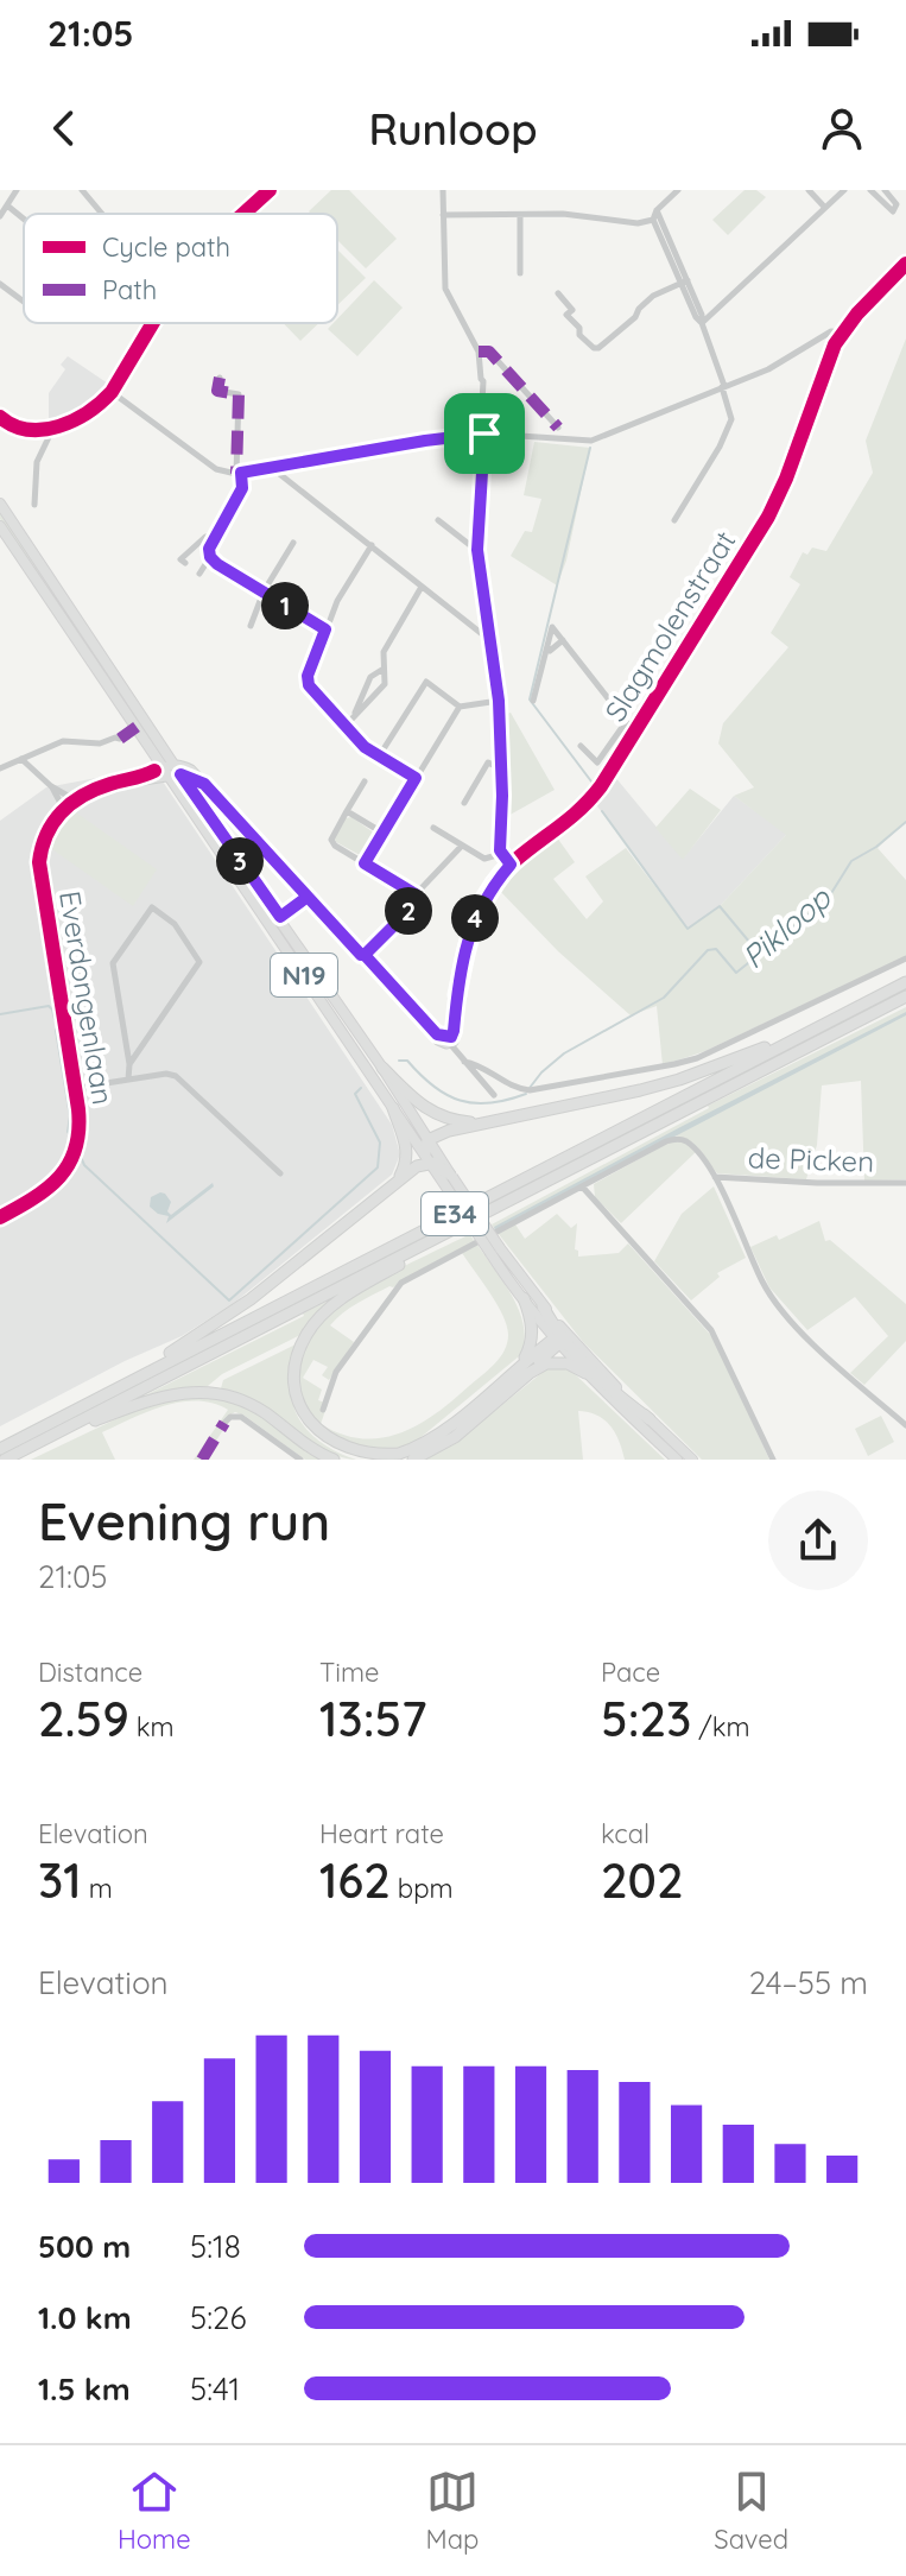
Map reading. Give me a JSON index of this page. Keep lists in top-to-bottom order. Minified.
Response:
{"streets":{"highway":["E34"],"main road":["N19"],"street":["Slagmolenstraat","Everdongenlaan","de Picken"]},"crossings":[["N19","Everdongenlaan"]],"water":["Pikloop"],"legend":["Cycle path","Path"],"page":{"status":"21:05","header":"Runloop","pins":["1","3","2","4"],"heading":["Evening run","21:05"],"stats":[["Distance","2.59 km"],["Time","13:57"],["Pace","5:23 /km"],["Elevation","31 m"],["Heart rate","162 bpm"],["kcal","202"]],"chart":["Elevation","24–55 m"],"list":[{"name":"500 m","note":"5:18"},{"name":"1.0 km","note":"5:26"},{"name":"1.5 km","note":"5:41"}],"tabs":["Home","Map","Saved"]}}
